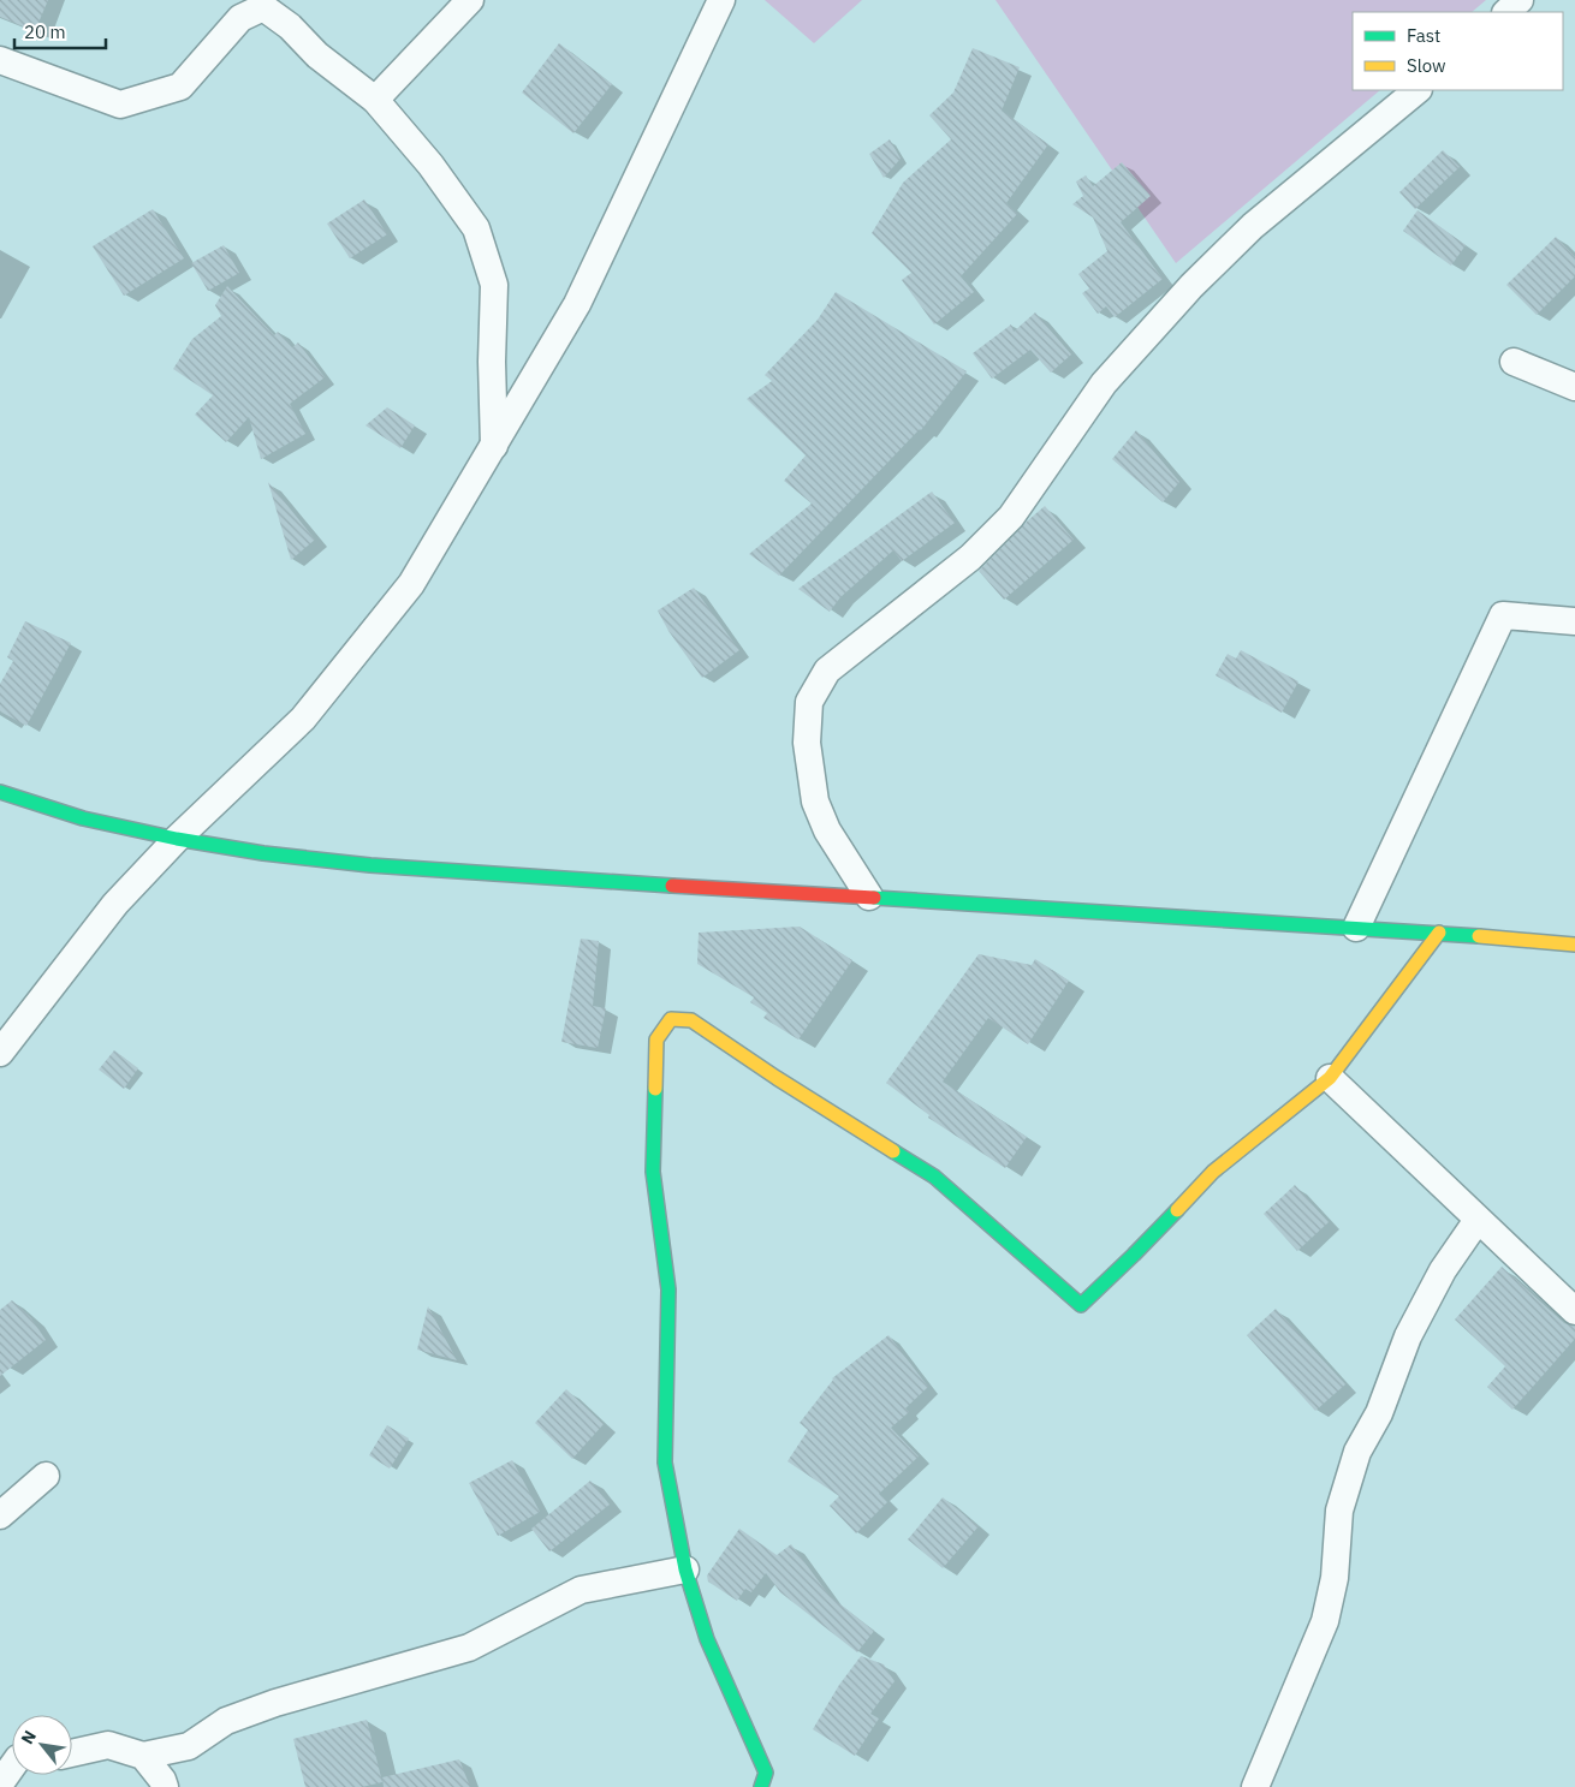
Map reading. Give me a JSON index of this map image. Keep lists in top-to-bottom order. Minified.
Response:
{"legend":["Fast","Slow"],"scale_bar":"20 m","north":"top left"}
